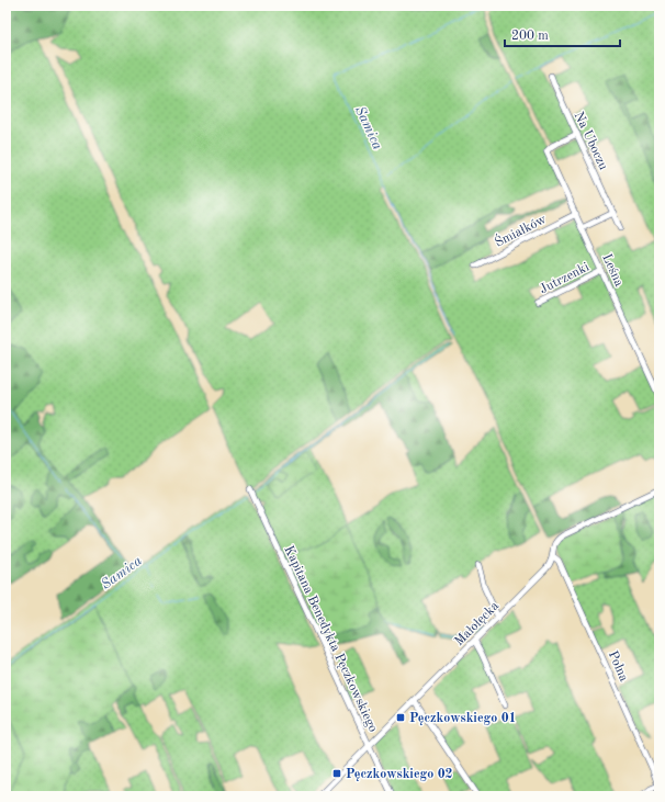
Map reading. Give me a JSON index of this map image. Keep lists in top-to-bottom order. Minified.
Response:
{"streets":{"street":["Na Uboczu","Śmiałków","Leśna","Jutrzenki","Małołęcka","Kapitana Benedykta Pęczkowskiego","Polna"]},"crossings":[["Na Uboczu","Leśna"],["Śmiałków","Leśna"],["Leśna","Jutrzenki"],["Małołęcka","Kapitana Benedykta Pęczkowskiego"],["Małołęcka","Polna"]],"water":["Samica"],"places":{"transit":["Pęczkowskiego 01","Pęczkowskiego 02"]},"scale_bar":"200 m"}
